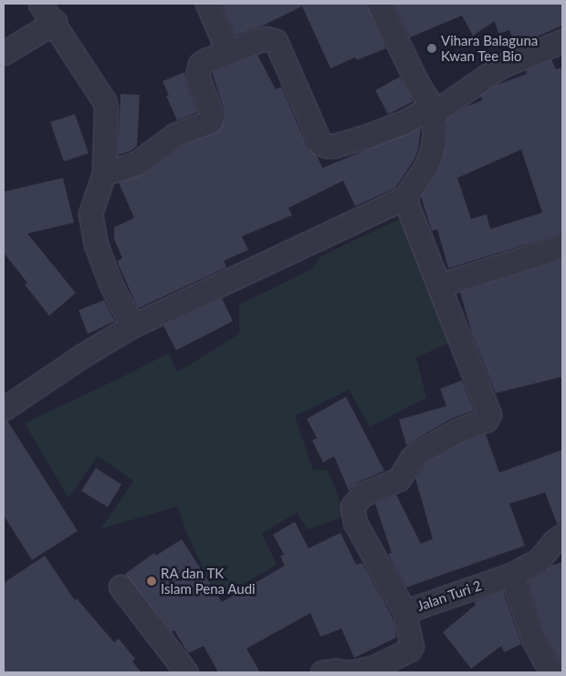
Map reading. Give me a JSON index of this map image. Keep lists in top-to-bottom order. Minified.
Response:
{"streets":{"street":["Jalan Turi 2"]},"places":["Vihara Balaguna Kwan Tee Bio","RA dan TK Islam Pena Audi"]}
